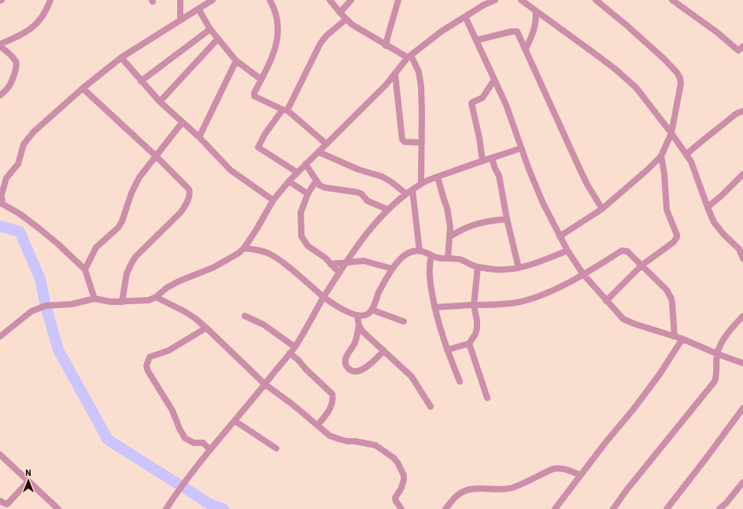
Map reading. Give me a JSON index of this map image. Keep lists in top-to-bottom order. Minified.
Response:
{"north":"top"}
